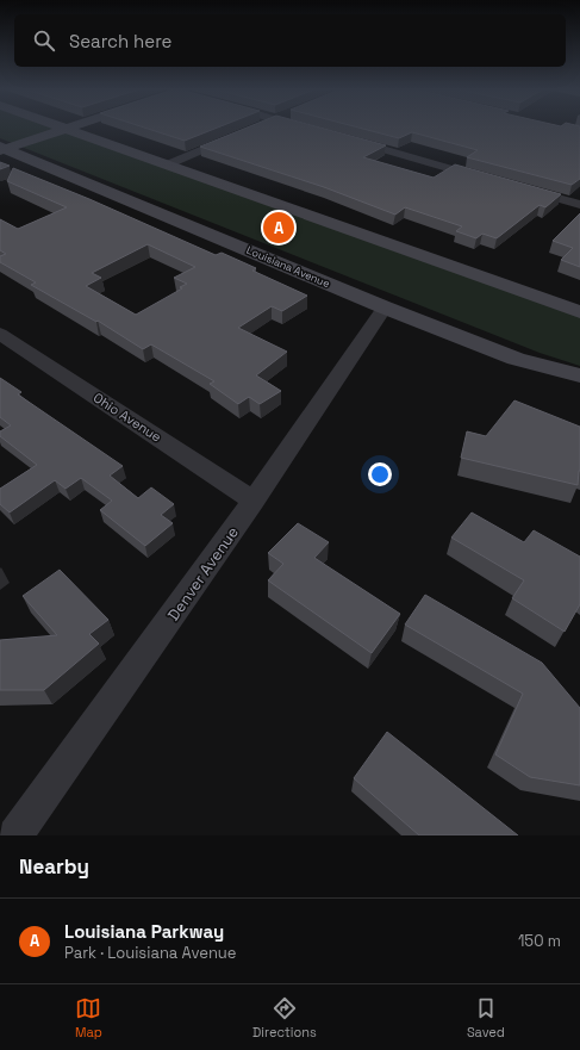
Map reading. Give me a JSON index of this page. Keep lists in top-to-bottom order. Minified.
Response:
{"streets":{"main road":["Louisiana Avenue"],"street":["Ohio Avenue","Denver Avenue"]},"crossings":[["Louisiana Avenue","Denver Avenue"],["Ohio Avenue","Denver Avenue"]],"page":{"search":"Search here","pins":"A","heading":"Nearby","list":[{"mark":"A","name":"Louisiana Parkway","note":"Park · Louisiana Avenue","value":"150 m"}],"nav":["Map","Directions","Saved"]}}
